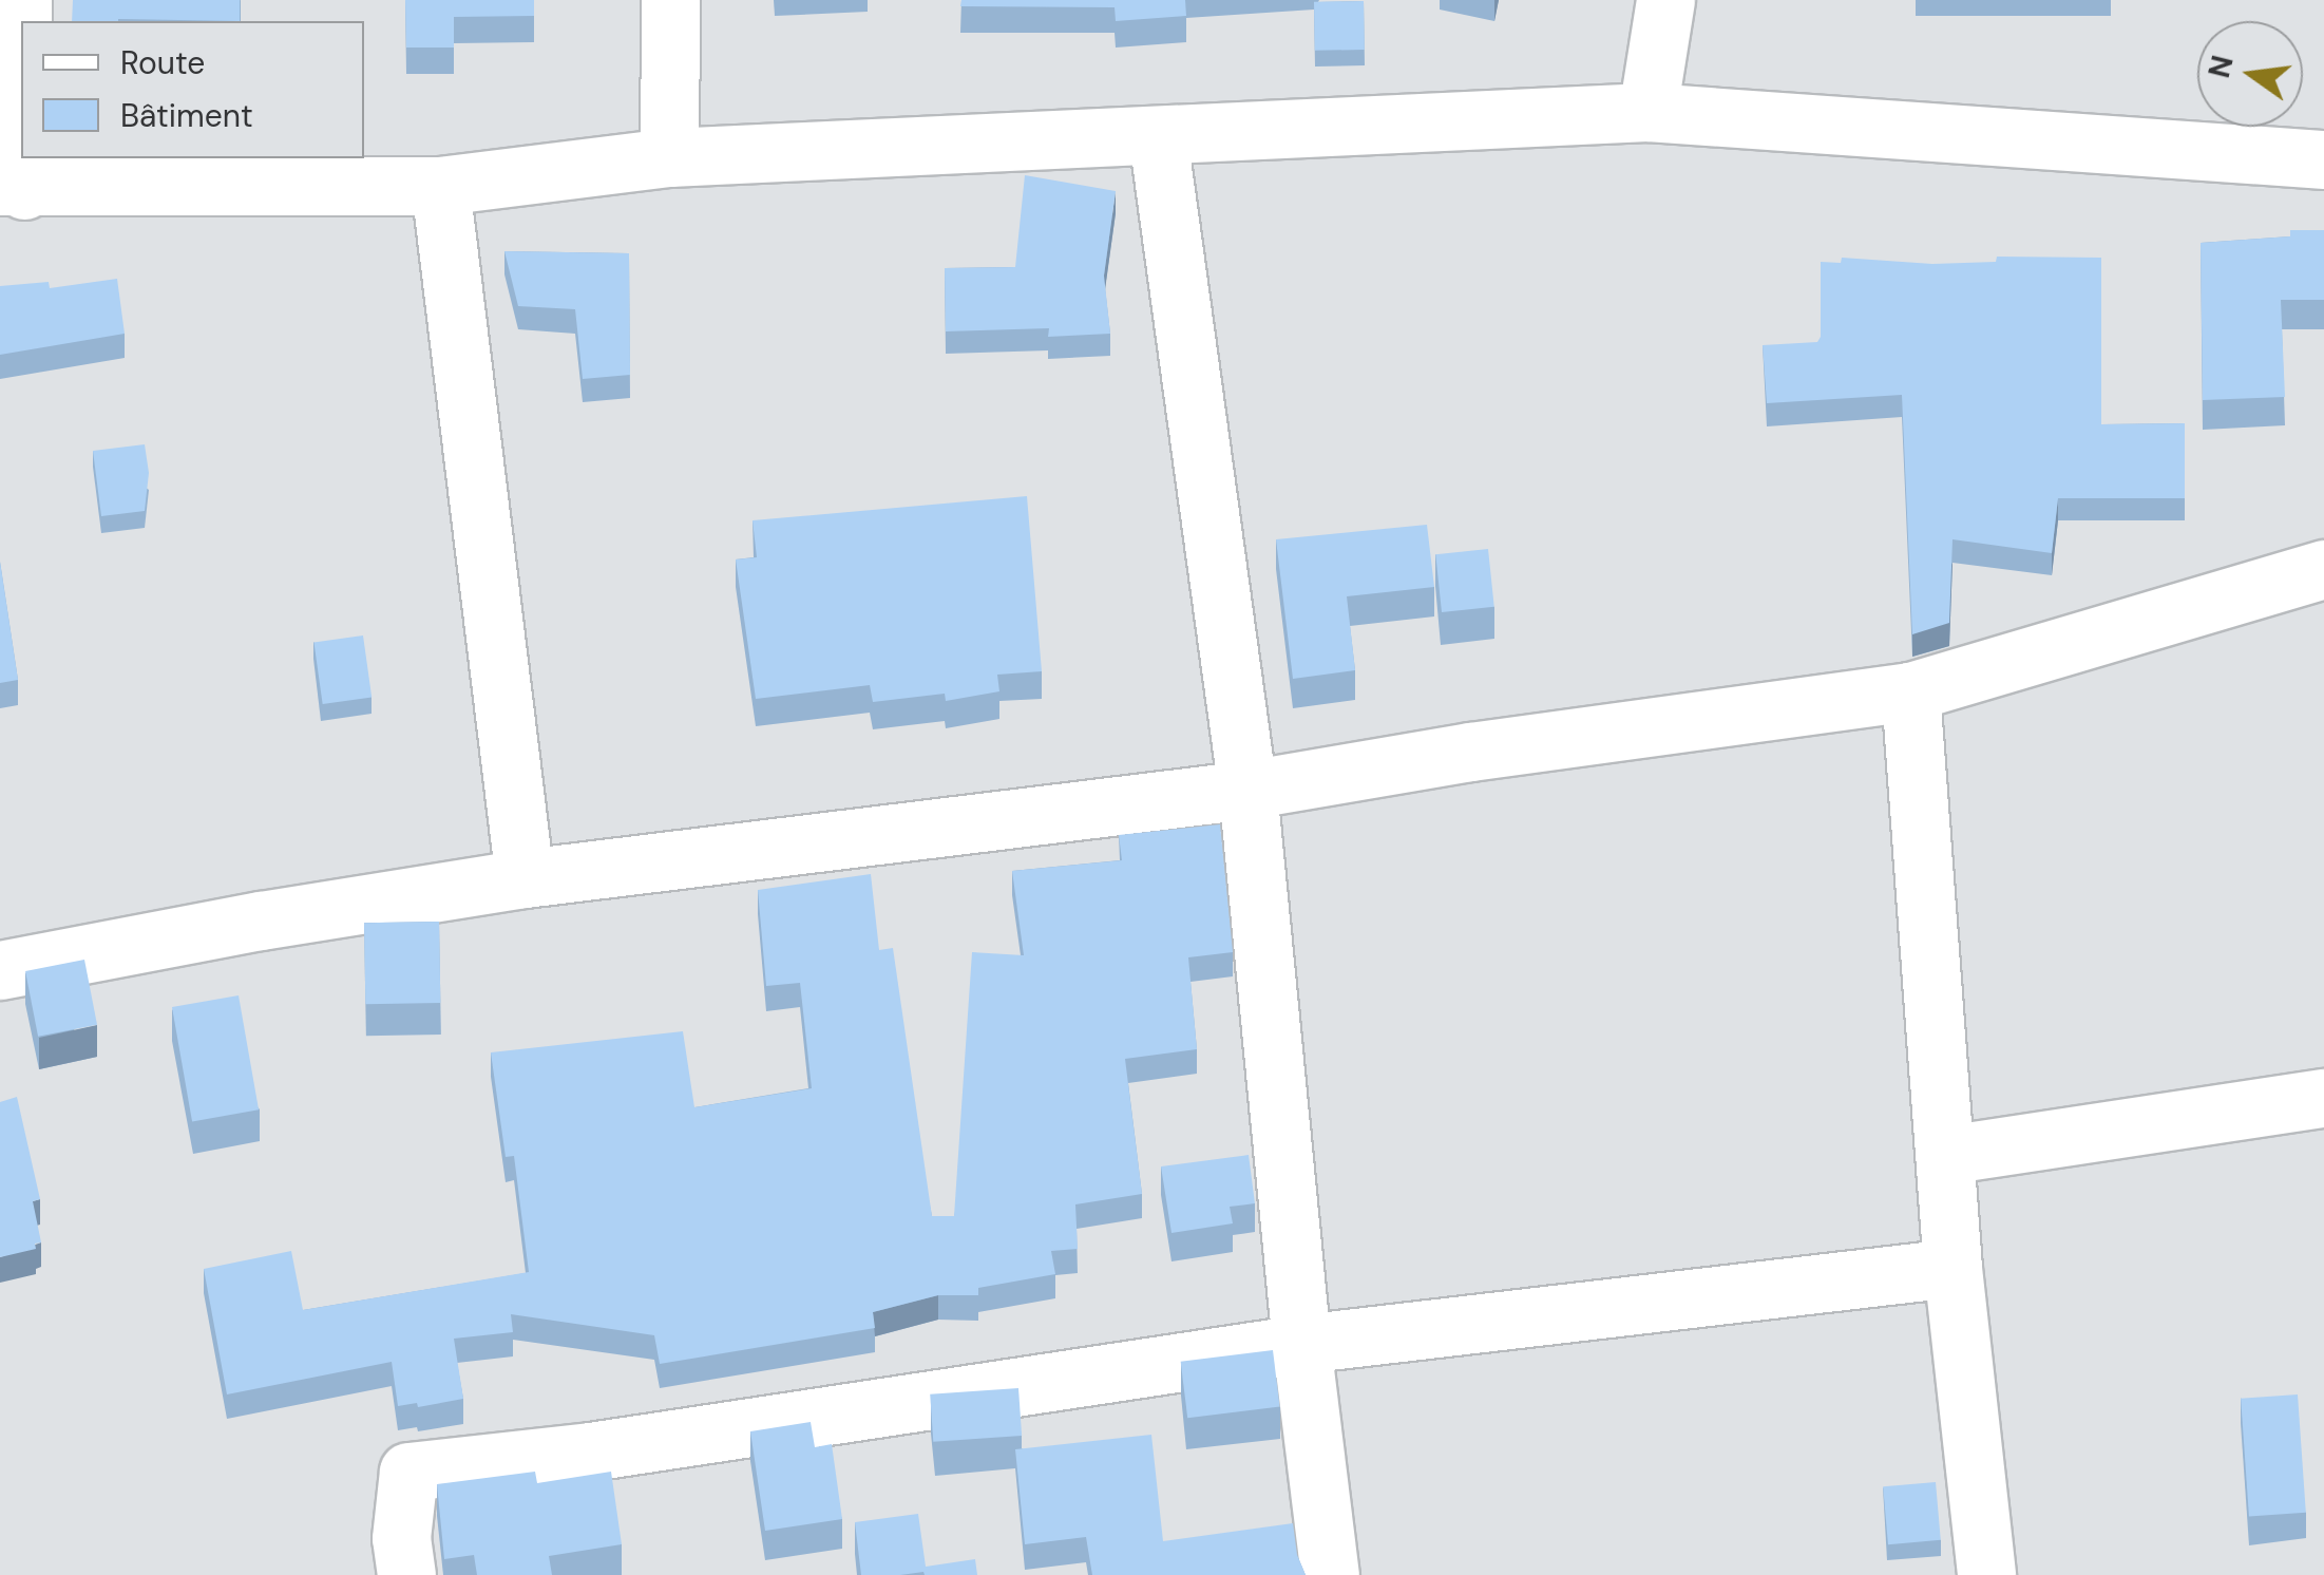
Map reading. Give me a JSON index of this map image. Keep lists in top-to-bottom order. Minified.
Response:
{"legend":["Route","Bâtiment"],"north":"left"}
